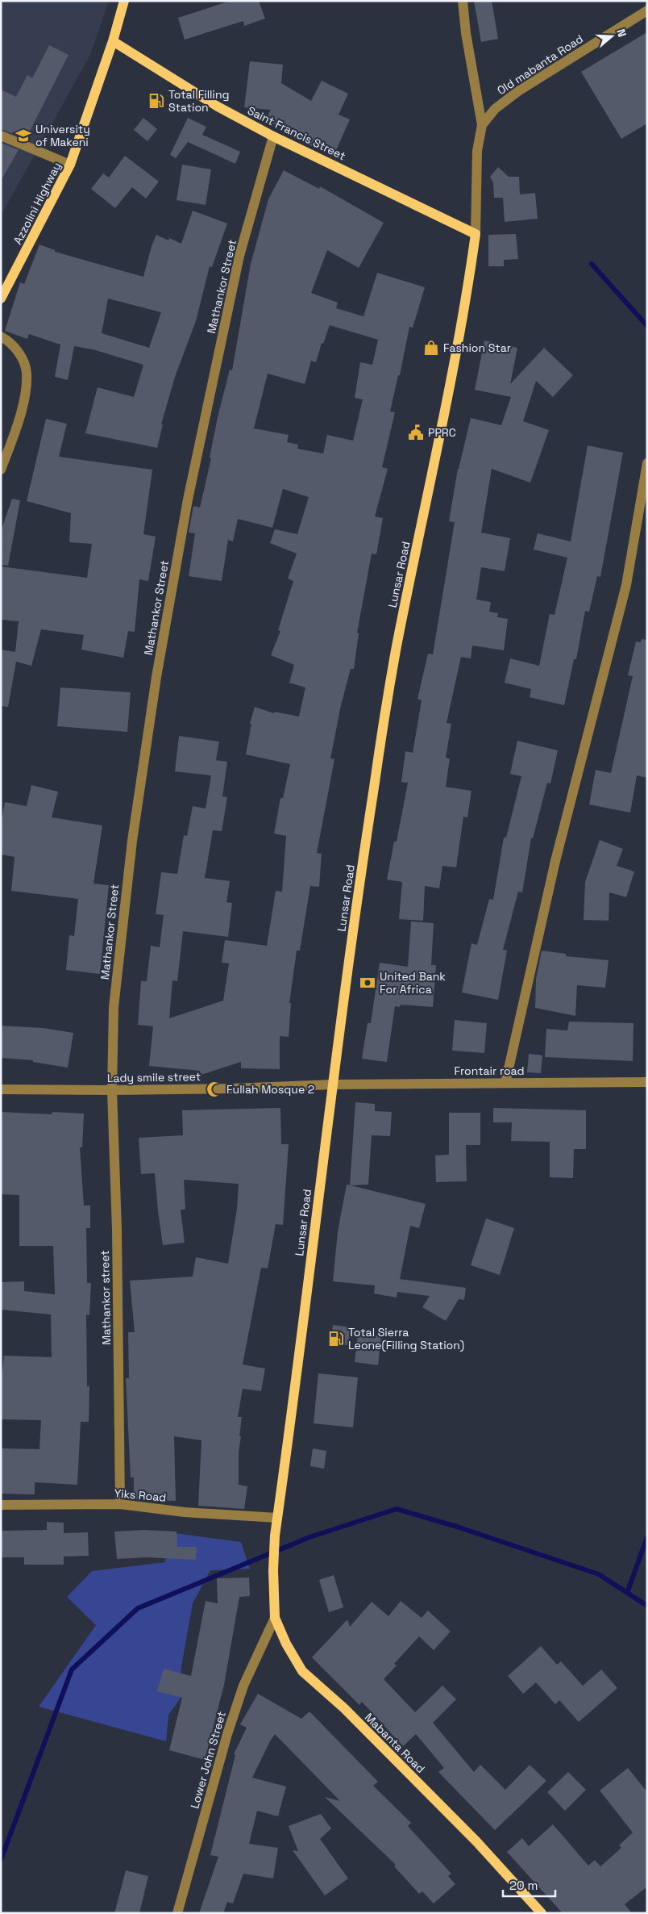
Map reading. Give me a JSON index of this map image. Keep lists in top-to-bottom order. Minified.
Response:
{"streets":{"main road":["Saint Francis Street","Azzolini Highway","Lunsar Road","Mabanta Road"],"street":["Old mabanta Road","Mathankor Street","Frontair road","Lady smile street","Mathankor street","Yiks Road","Lower John Street"]},"crossings":[["Old mabanta Road","Saint Francis Street"],["Old mabanta Road","Lunsar Road"],["Saint Francis Street","Azzolini Highway"],["Saint Francis Street","Mathankor Street"],["Saint Francis Street","Lunsar Road"],["Mathankor Street","Lady smile street"],["Mathankor Street","Mathankor street"],["Lunsar Road","Frontair road"],["Lunsar Road","Lady smile street"],["Lunsar Road","Yiks Road"],["Lunsar Road","Mabanta Road"],["Frontair road","Lady smile street"],["Lady smile street","Mathankor street"],["Mathankor street","Yiks Road"],["Mabanta Road","Lower John Street"]],"places":{"fuel station":["Total Filling Station","Total Sierra Leone(Filling Station)"],"school or university":["University of Makeni"],"shop":["Fashion Star"],"public building":["PPRC"],"bank":["United Bank For Africa"],"mosque":["Fullah Mosque 2"]},"scale_bar":"20 m","north":"right"}
